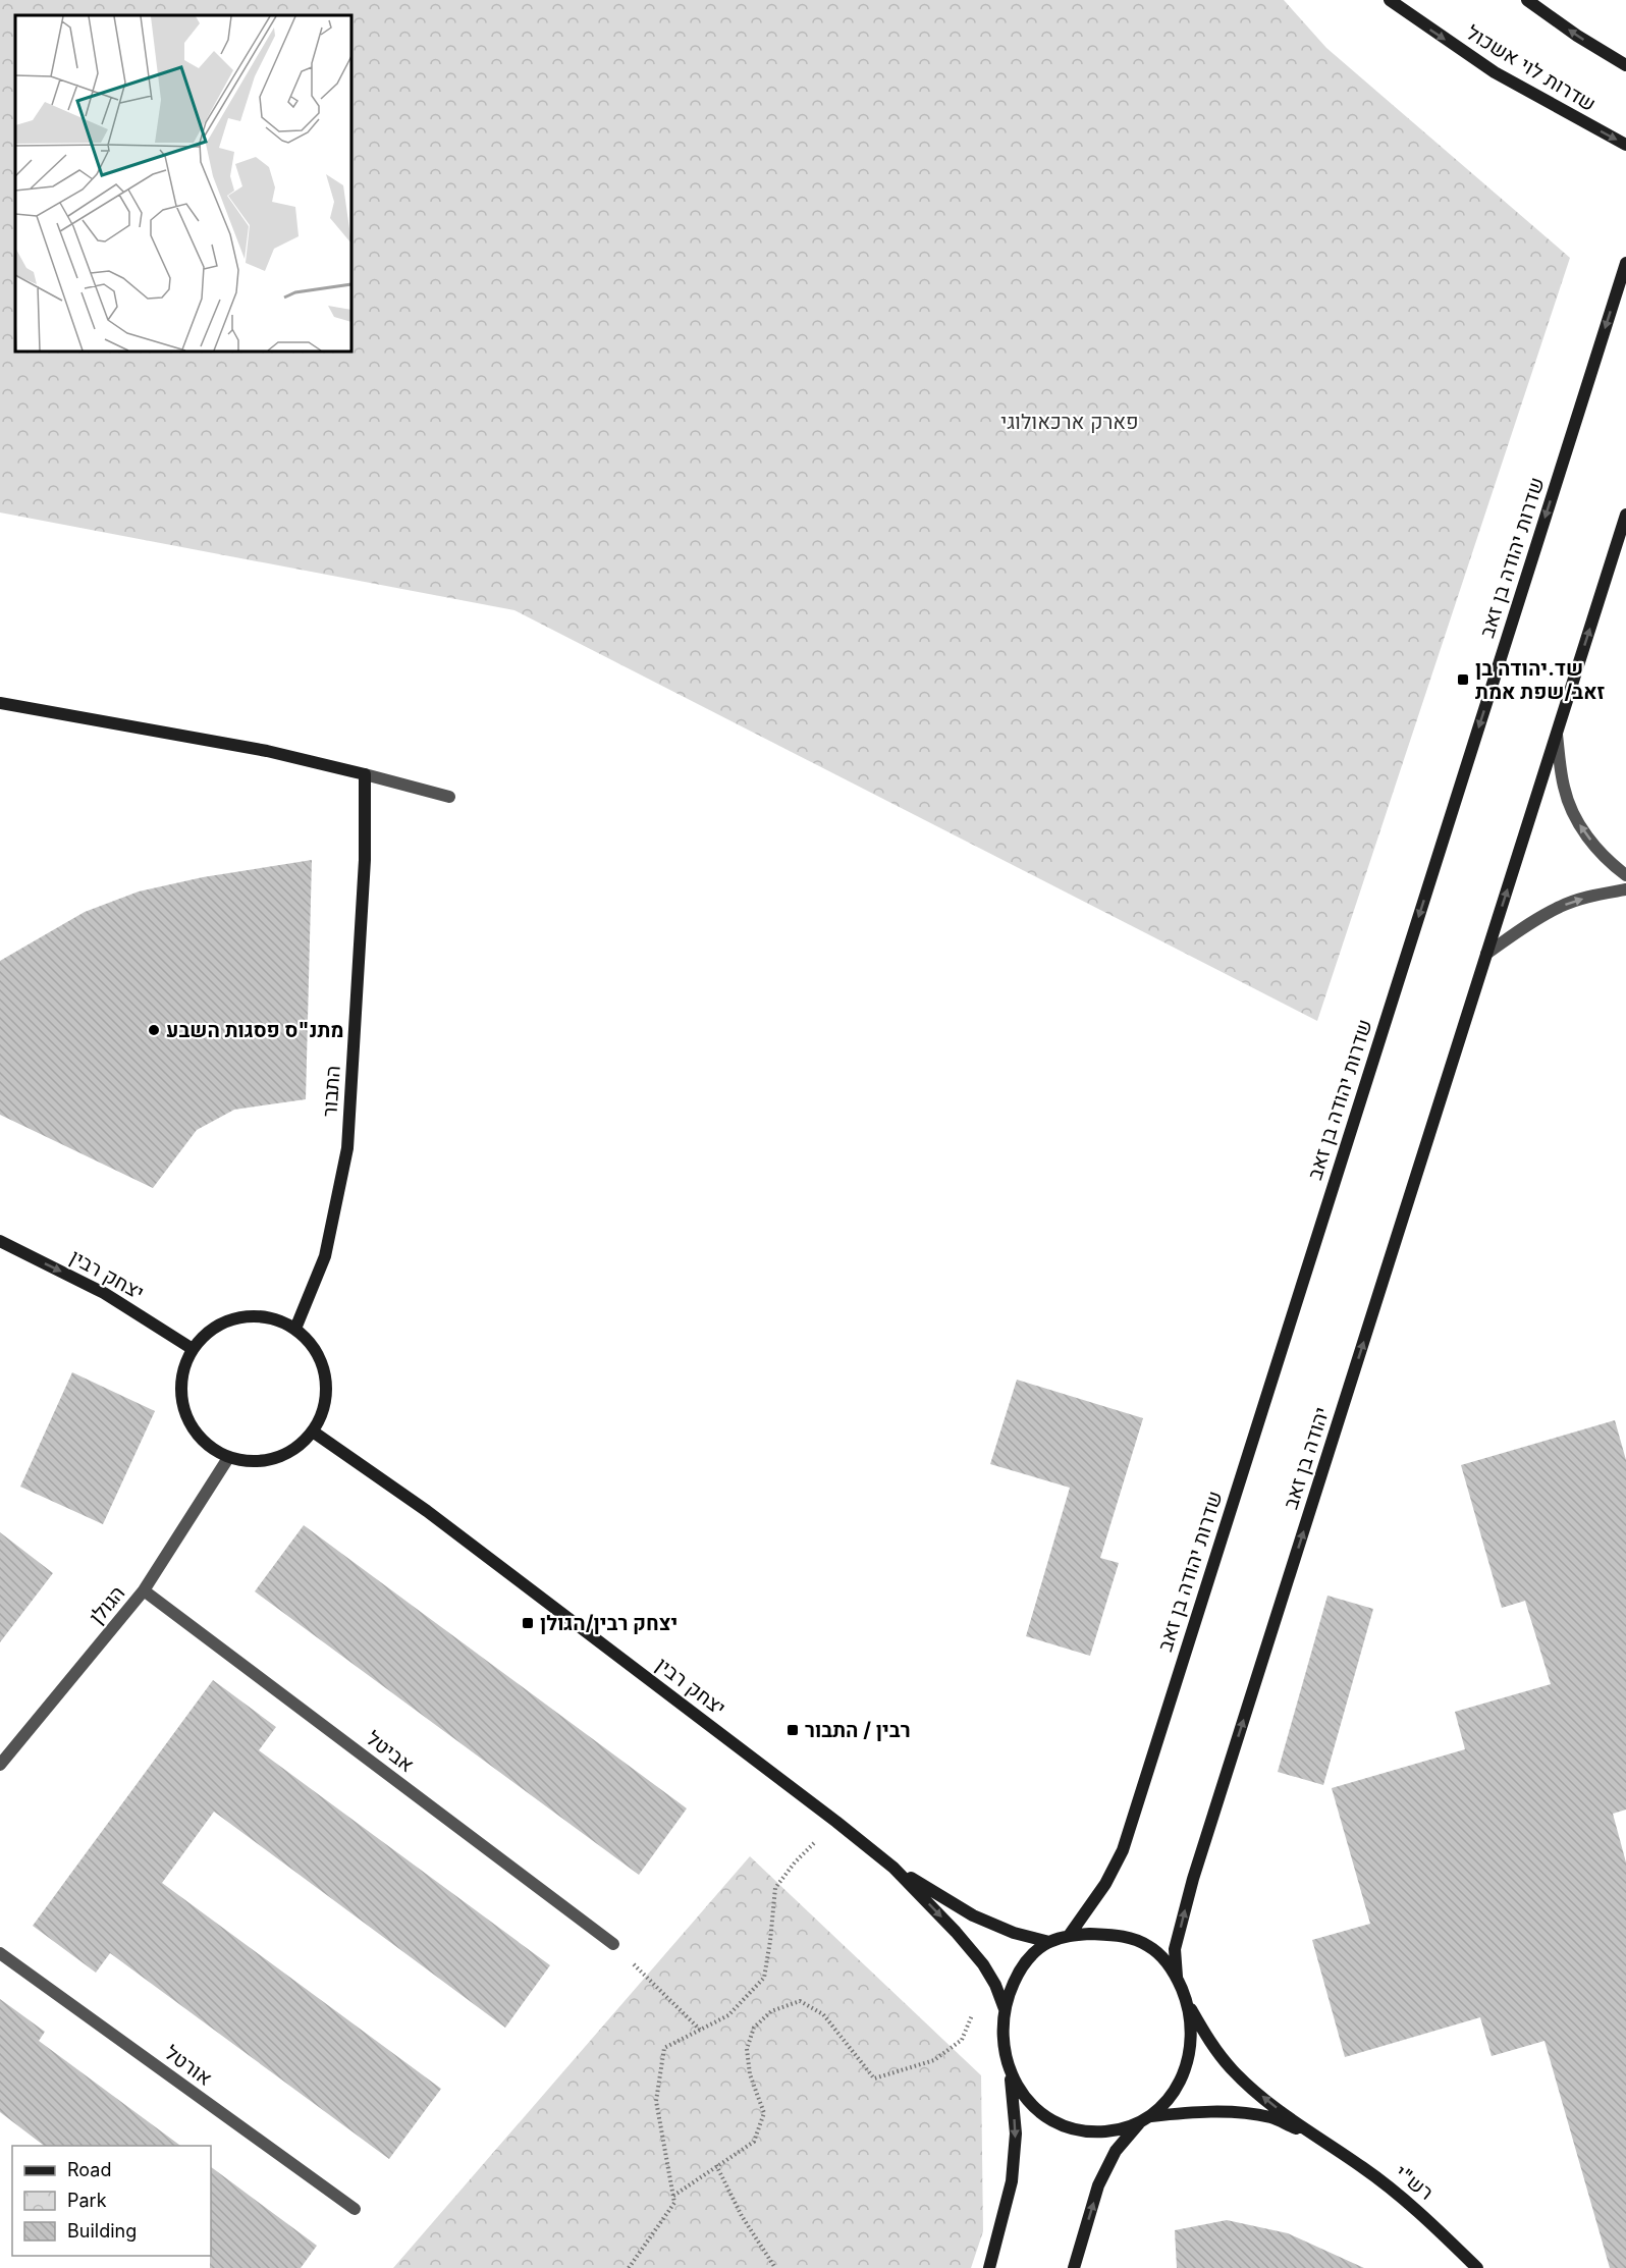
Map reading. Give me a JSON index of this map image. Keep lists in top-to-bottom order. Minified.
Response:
{"streets":{"main road":["שדרות לוי אשכול","שדרות יהודה בן זאב","התבור","יצחק רבין","יהודה בן זאב","רש\"י"],"street":["הגולן","אביטל","אורטל"]},"crossings":[["שדרות יהודה בן זאב","יצחק רבין"],["שדרות יהודה בן זאב","יהודה בן זאב"],["שדרות יהודה בן זאב","רש\"י"],["התבור","יצחק רבין"],["התבור","הגולן"],["יצחק רבין","יהודה בן זאב"],["יצחק רבין","הגולן"],["יצחק רבין","רש\"י"],["יהודה בן זאב","רש\"י"],["הגולן","אביטל"]],"one_way":["שדרות יהודה בן זאב","יהודה בן זאב"],"parks":["פארק ארכאולוגי"],"places":{"transit":["שד.יהודה בן זאב/שפת אמת","יצחק רבין/הגולן","רבין / התבור"],"other":["מתנ\"ס פסגות השבע"]},"legend":["Road","Park","Building"]}
